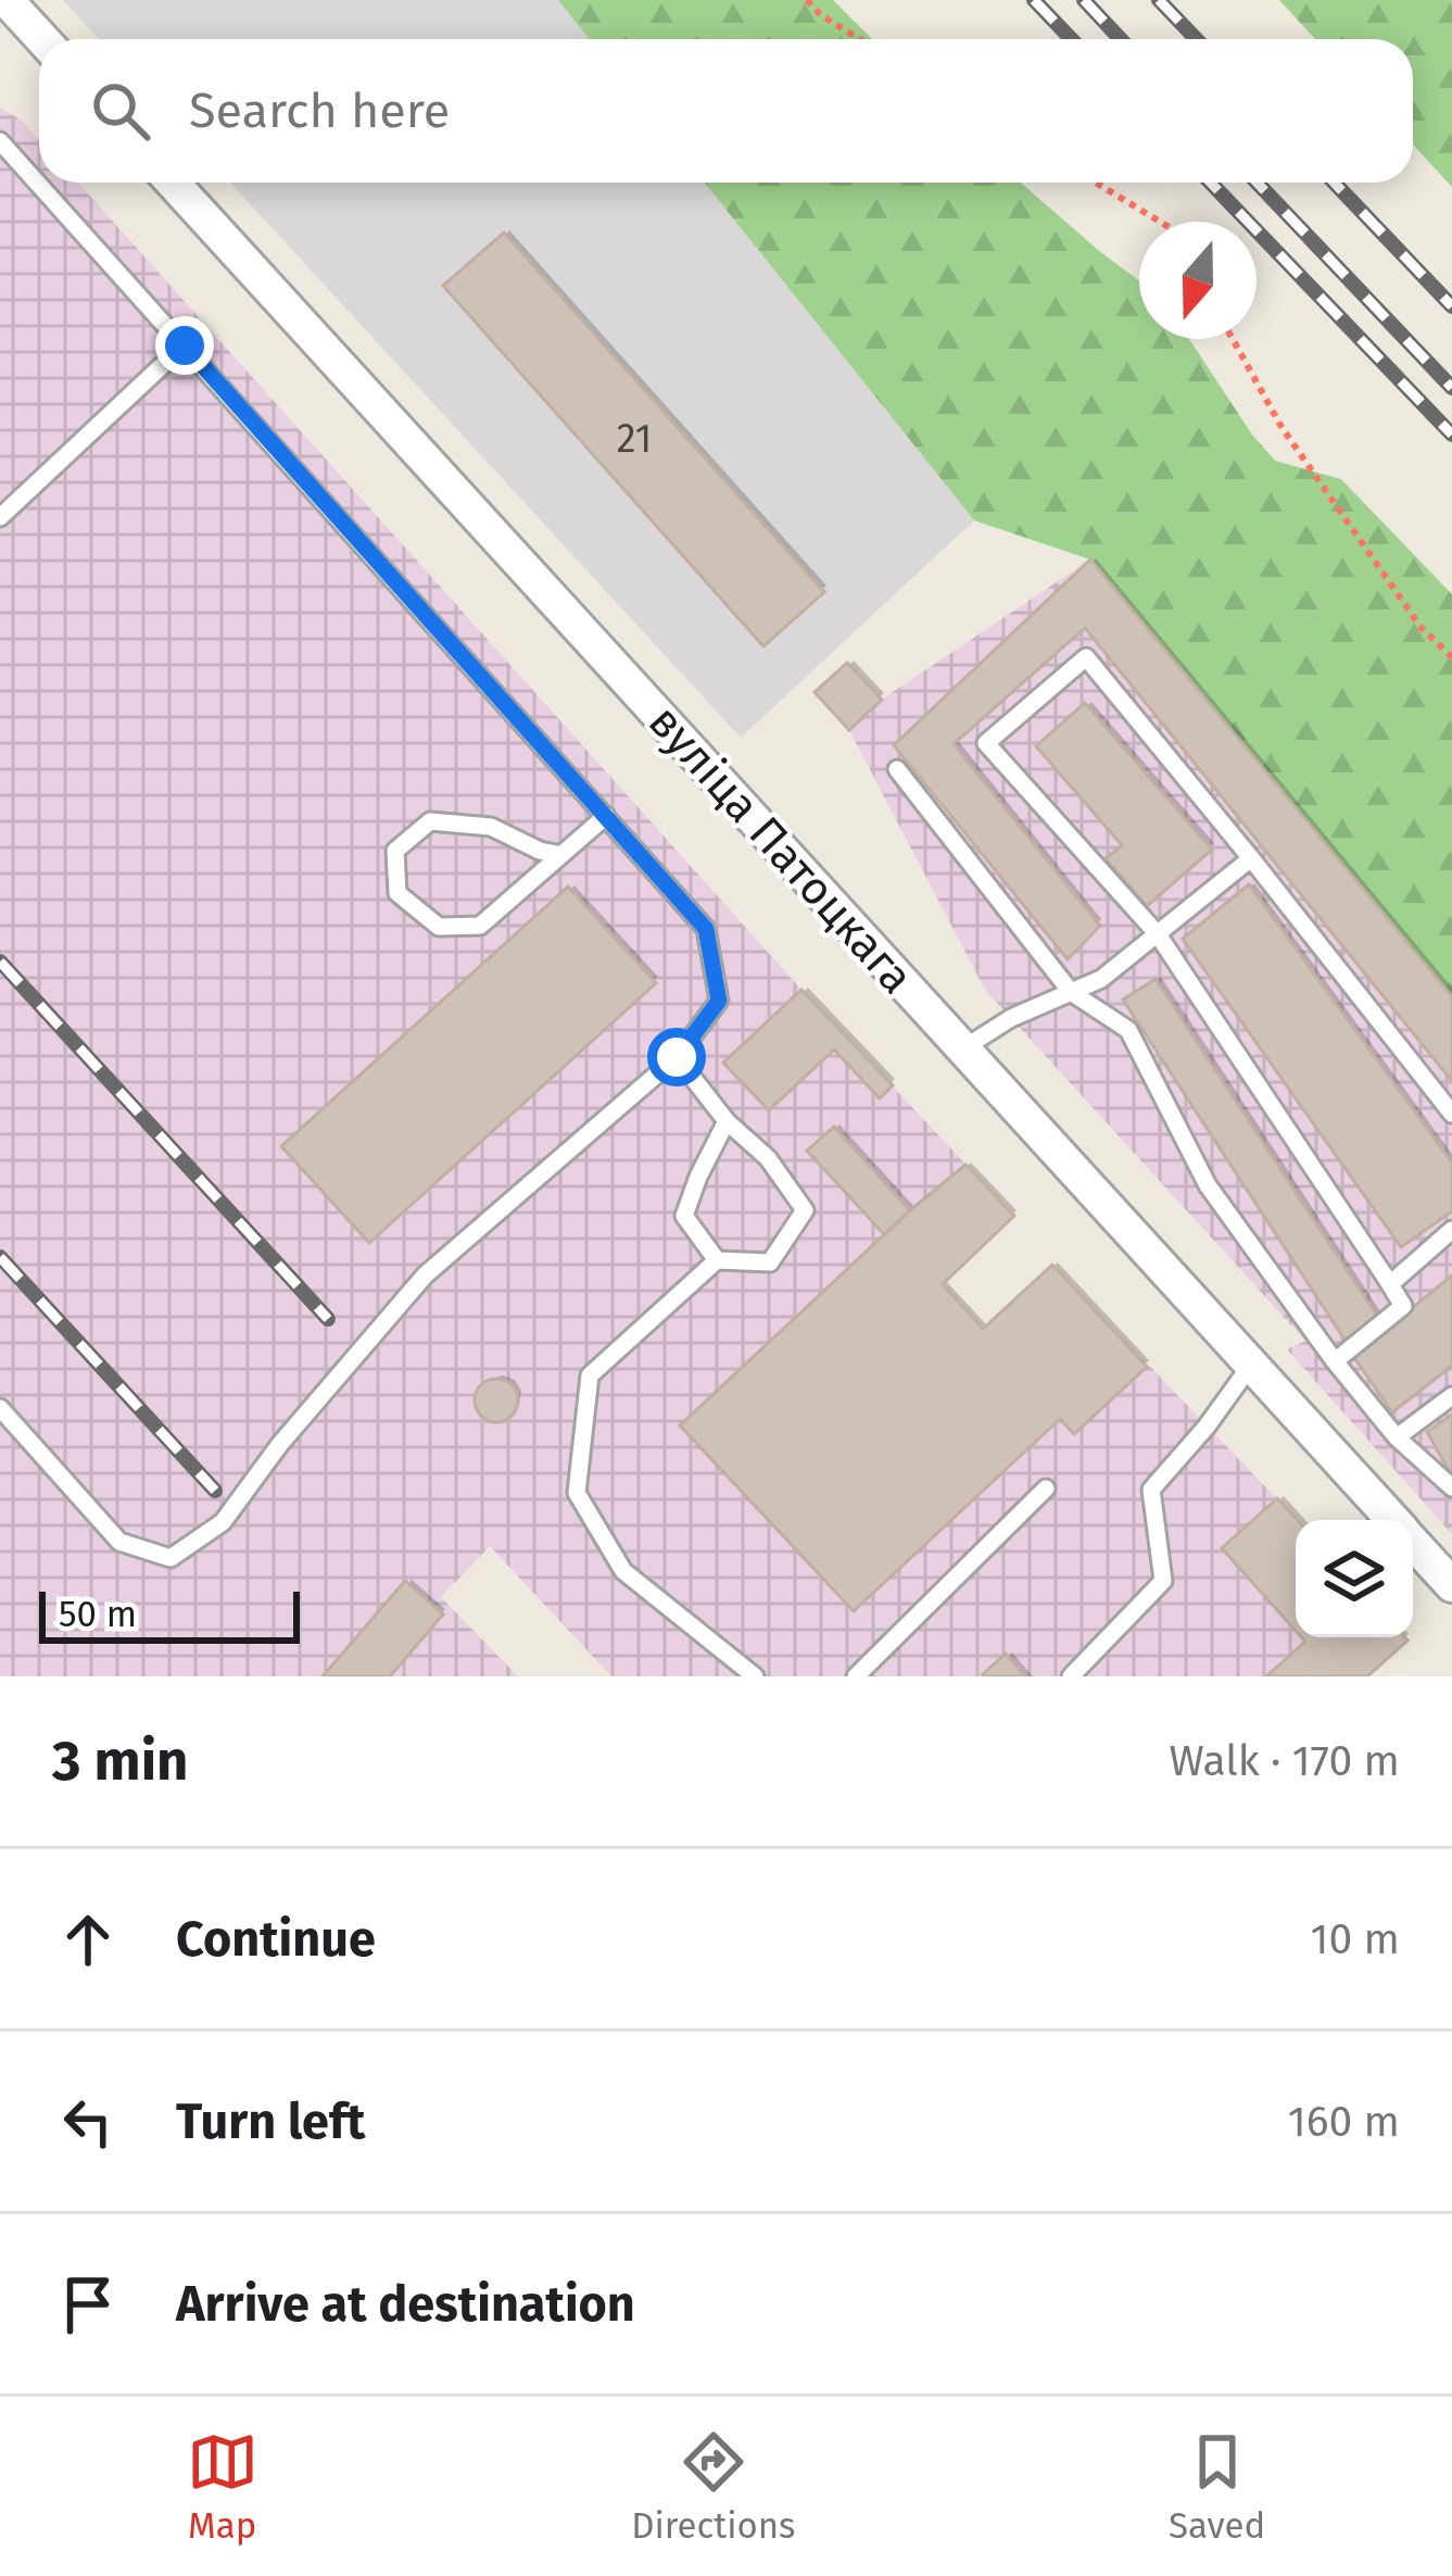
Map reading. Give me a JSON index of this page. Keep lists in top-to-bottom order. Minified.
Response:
{"streets":{"street":["вуліца Патоцкага"]},"house_numbers":["21"],"scale_bar":"50 m","north":"bottom","page":{"search":"Search here","scale":"50 m","heading":["3 min","Walk · 170 m"],"list":[["Continue","10 m"],["Turn left","160 m"],"Arrive at destination"],"nav":["Map","Directions","Saved"]}}
